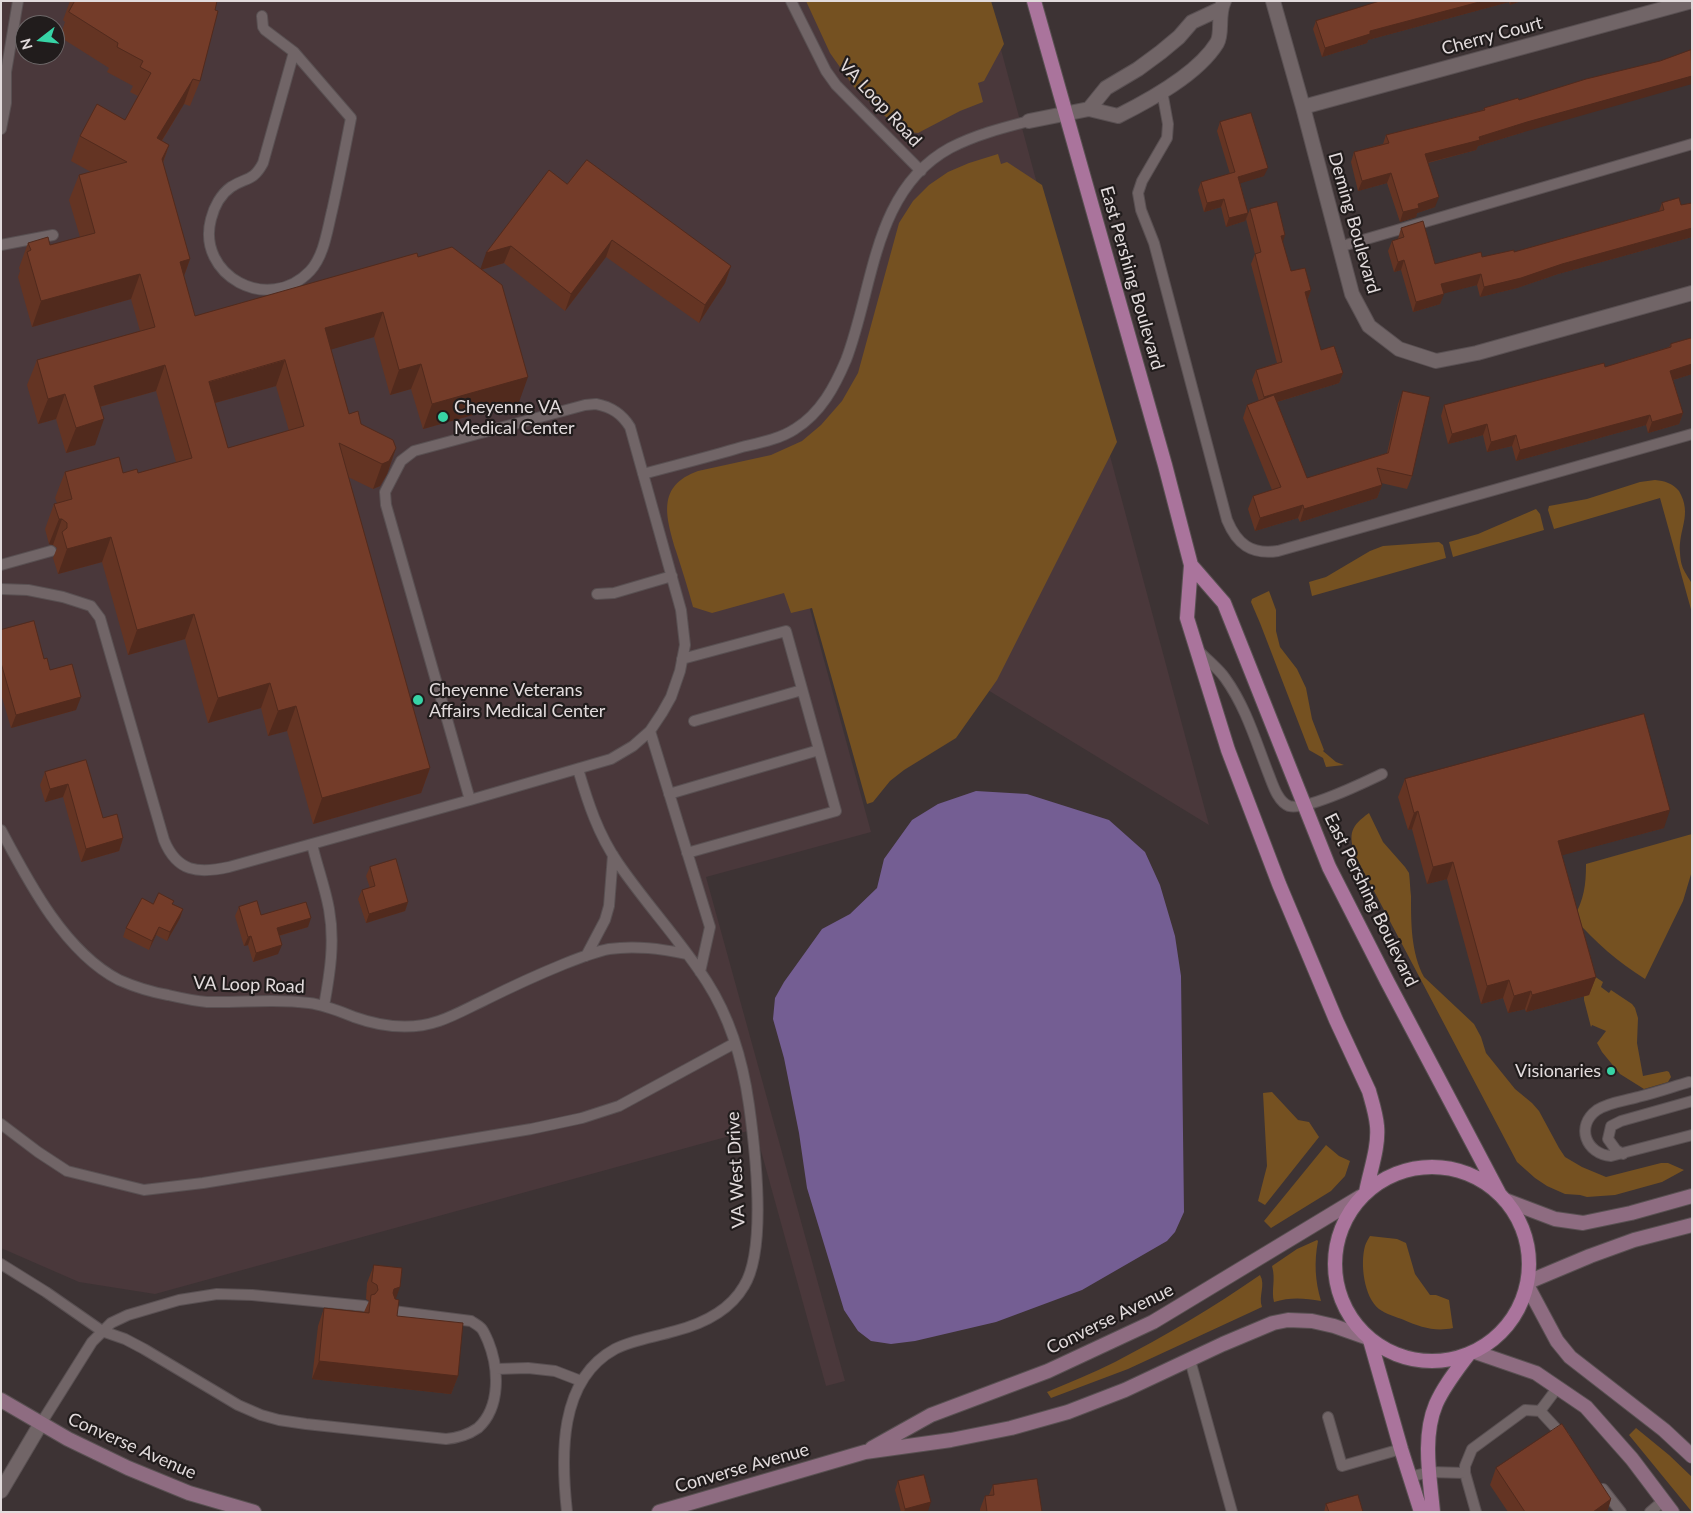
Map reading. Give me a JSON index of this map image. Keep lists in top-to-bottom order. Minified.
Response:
{"streets":{"main road":["East Pershing Boulevard","Converse Avenue"],"street":["Cherry Court","Deming Boulevard"],"lane":["VA Loop Road","VA West Drive"]},"crossings":[["Cherry Court","Deming Boulevard"],["VA Loop Road","VA West Drive"],["East Pershing Boulevard","Converse Avenue"]],"places":["Cheyenne VA Medical Center","Cheyenne Veterans Affairs Medical Center","Visionaries"],"north":"left"}
